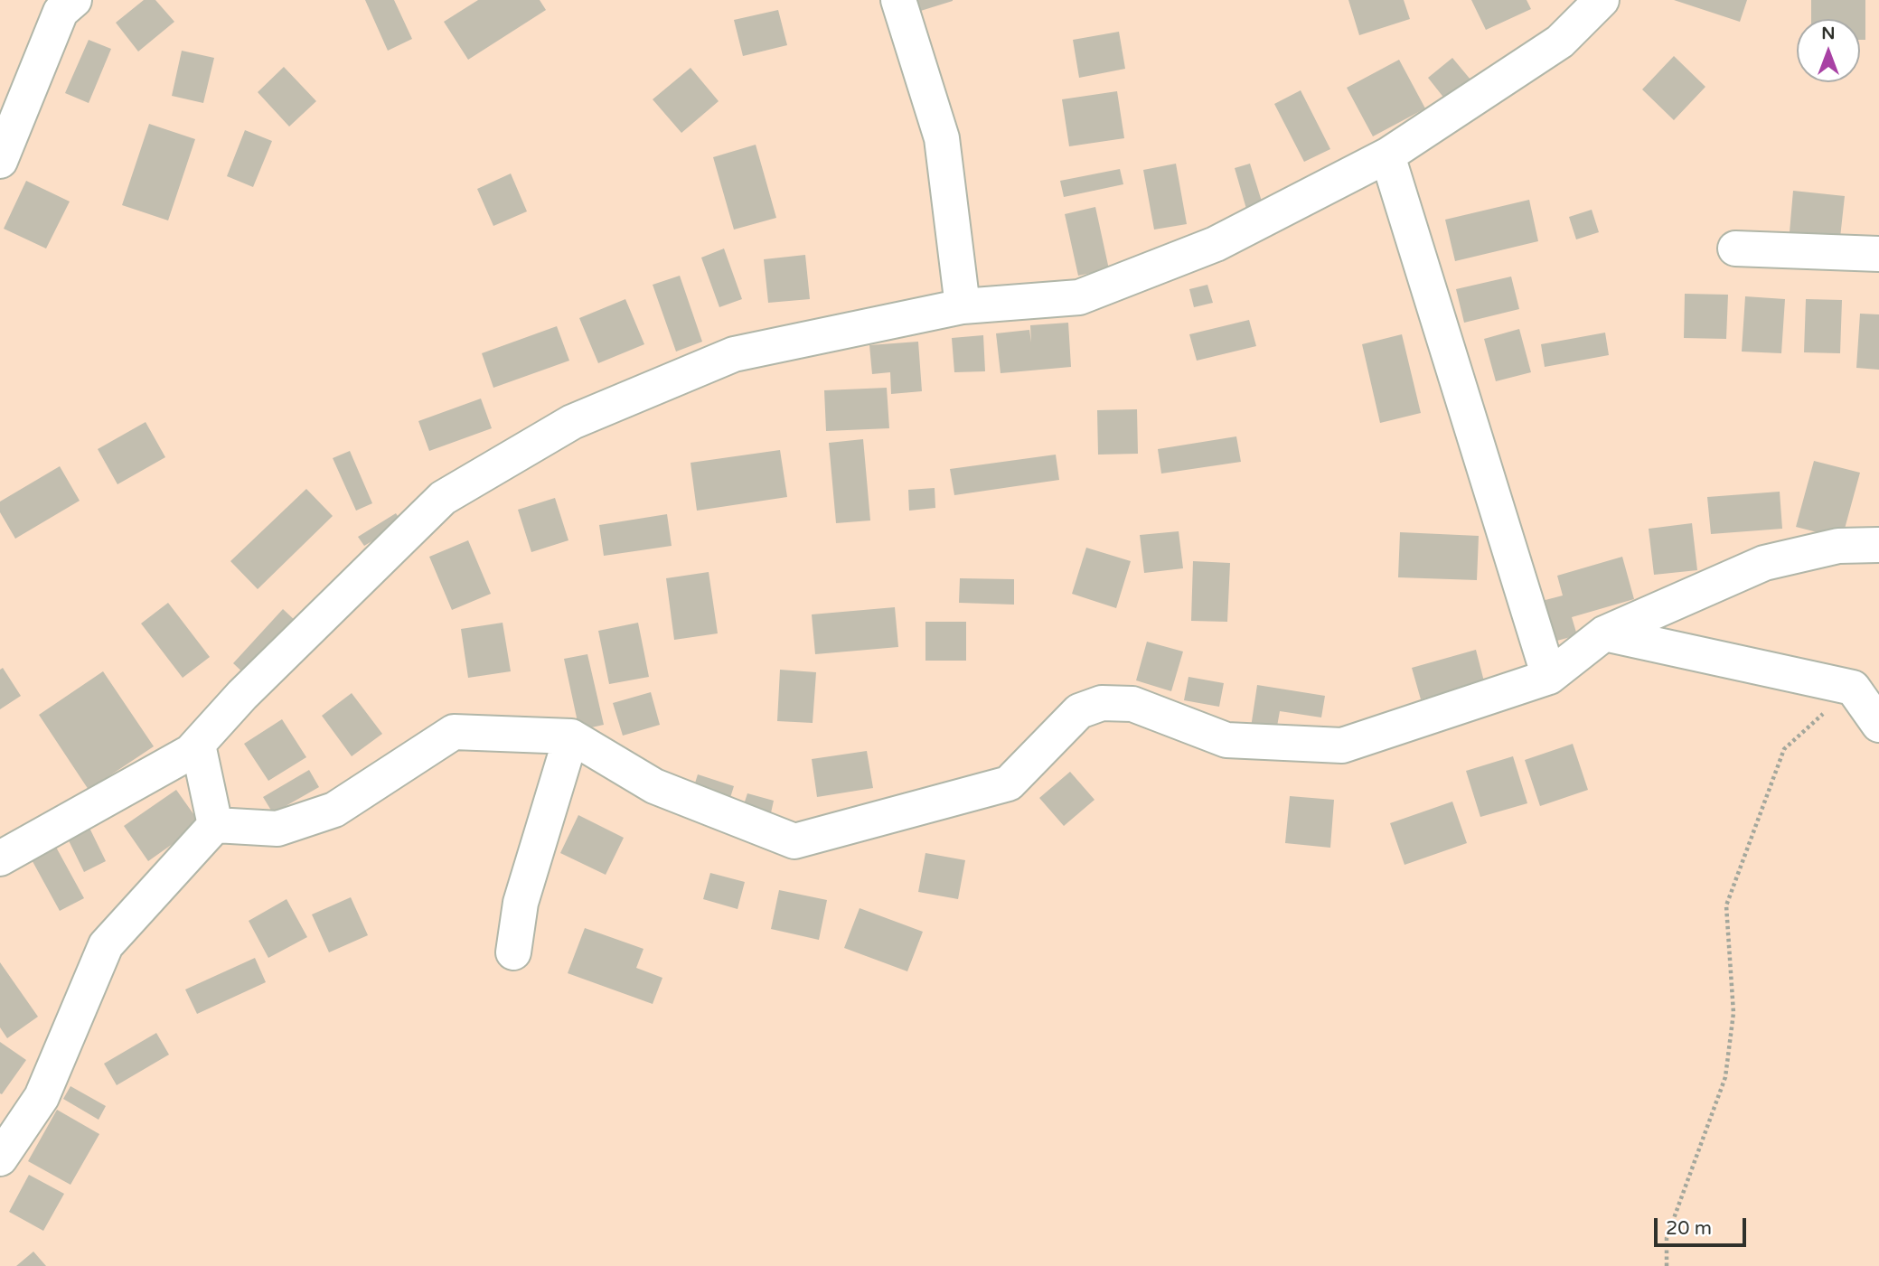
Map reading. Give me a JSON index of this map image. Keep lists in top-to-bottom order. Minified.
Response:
{"scale_bar":"20 m","north":"top"}
